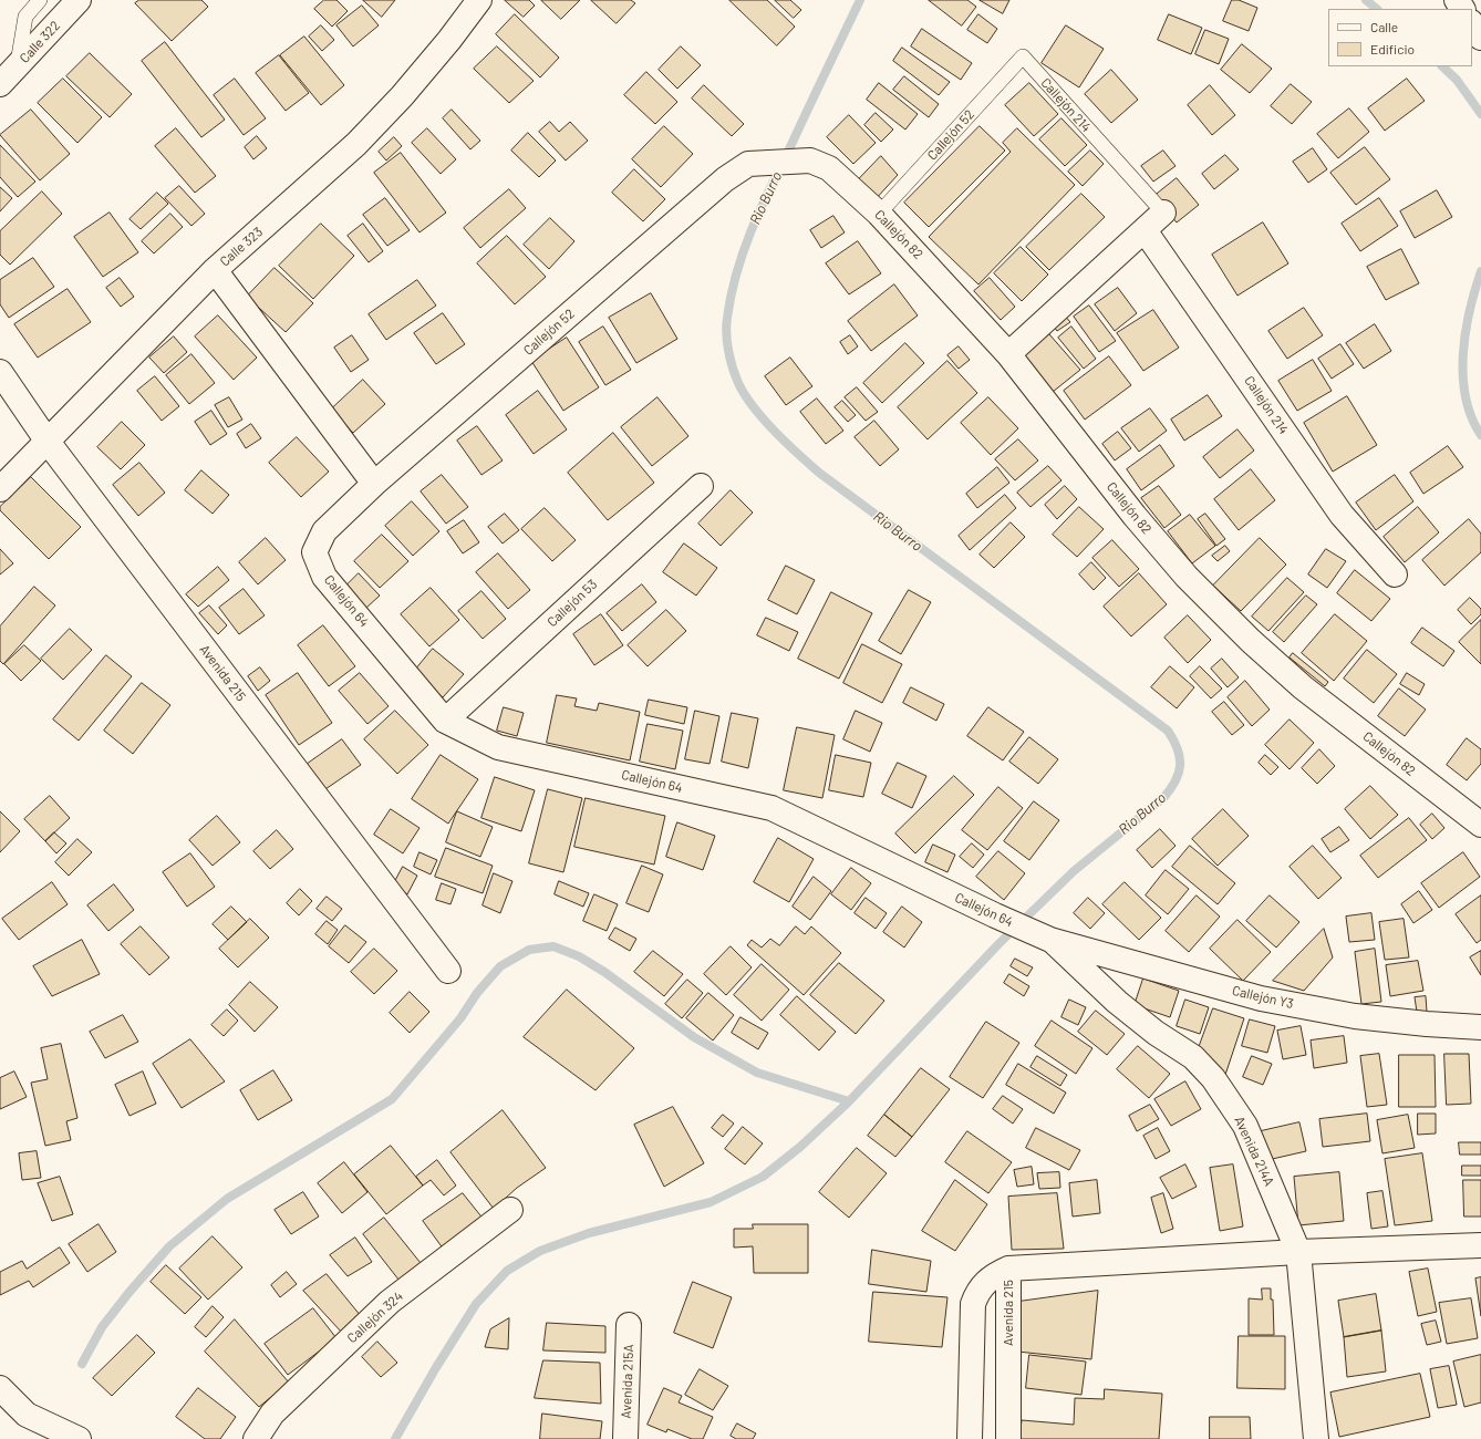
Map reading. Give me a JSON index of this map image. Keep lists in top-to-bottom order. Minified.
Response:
{"streets":{"street":["Calle 322","Callejón 214","Callejón 52","Callejón 82","Calle 323","Callejón 64","Callejón 53","Avenida 215","Callejón Y3","Avenida 214A","Callejón 324","Avenida 215A"]},"crossings":[["Callejón 214","Callejón 52"],["Callejón 52","Callejón 82"],["Callejón 52","Callejón 64"],["Calle 323","Avenida 215"],["Callejón 64","Callejón 53"],["Callejón 64","Callejón Y3"],["Callejón 64","Avenida 214A"],["Callejón Y3","Avenida 214A"]],"water":["Rio Burro"],"legend":["Calle","Edificio"]}
